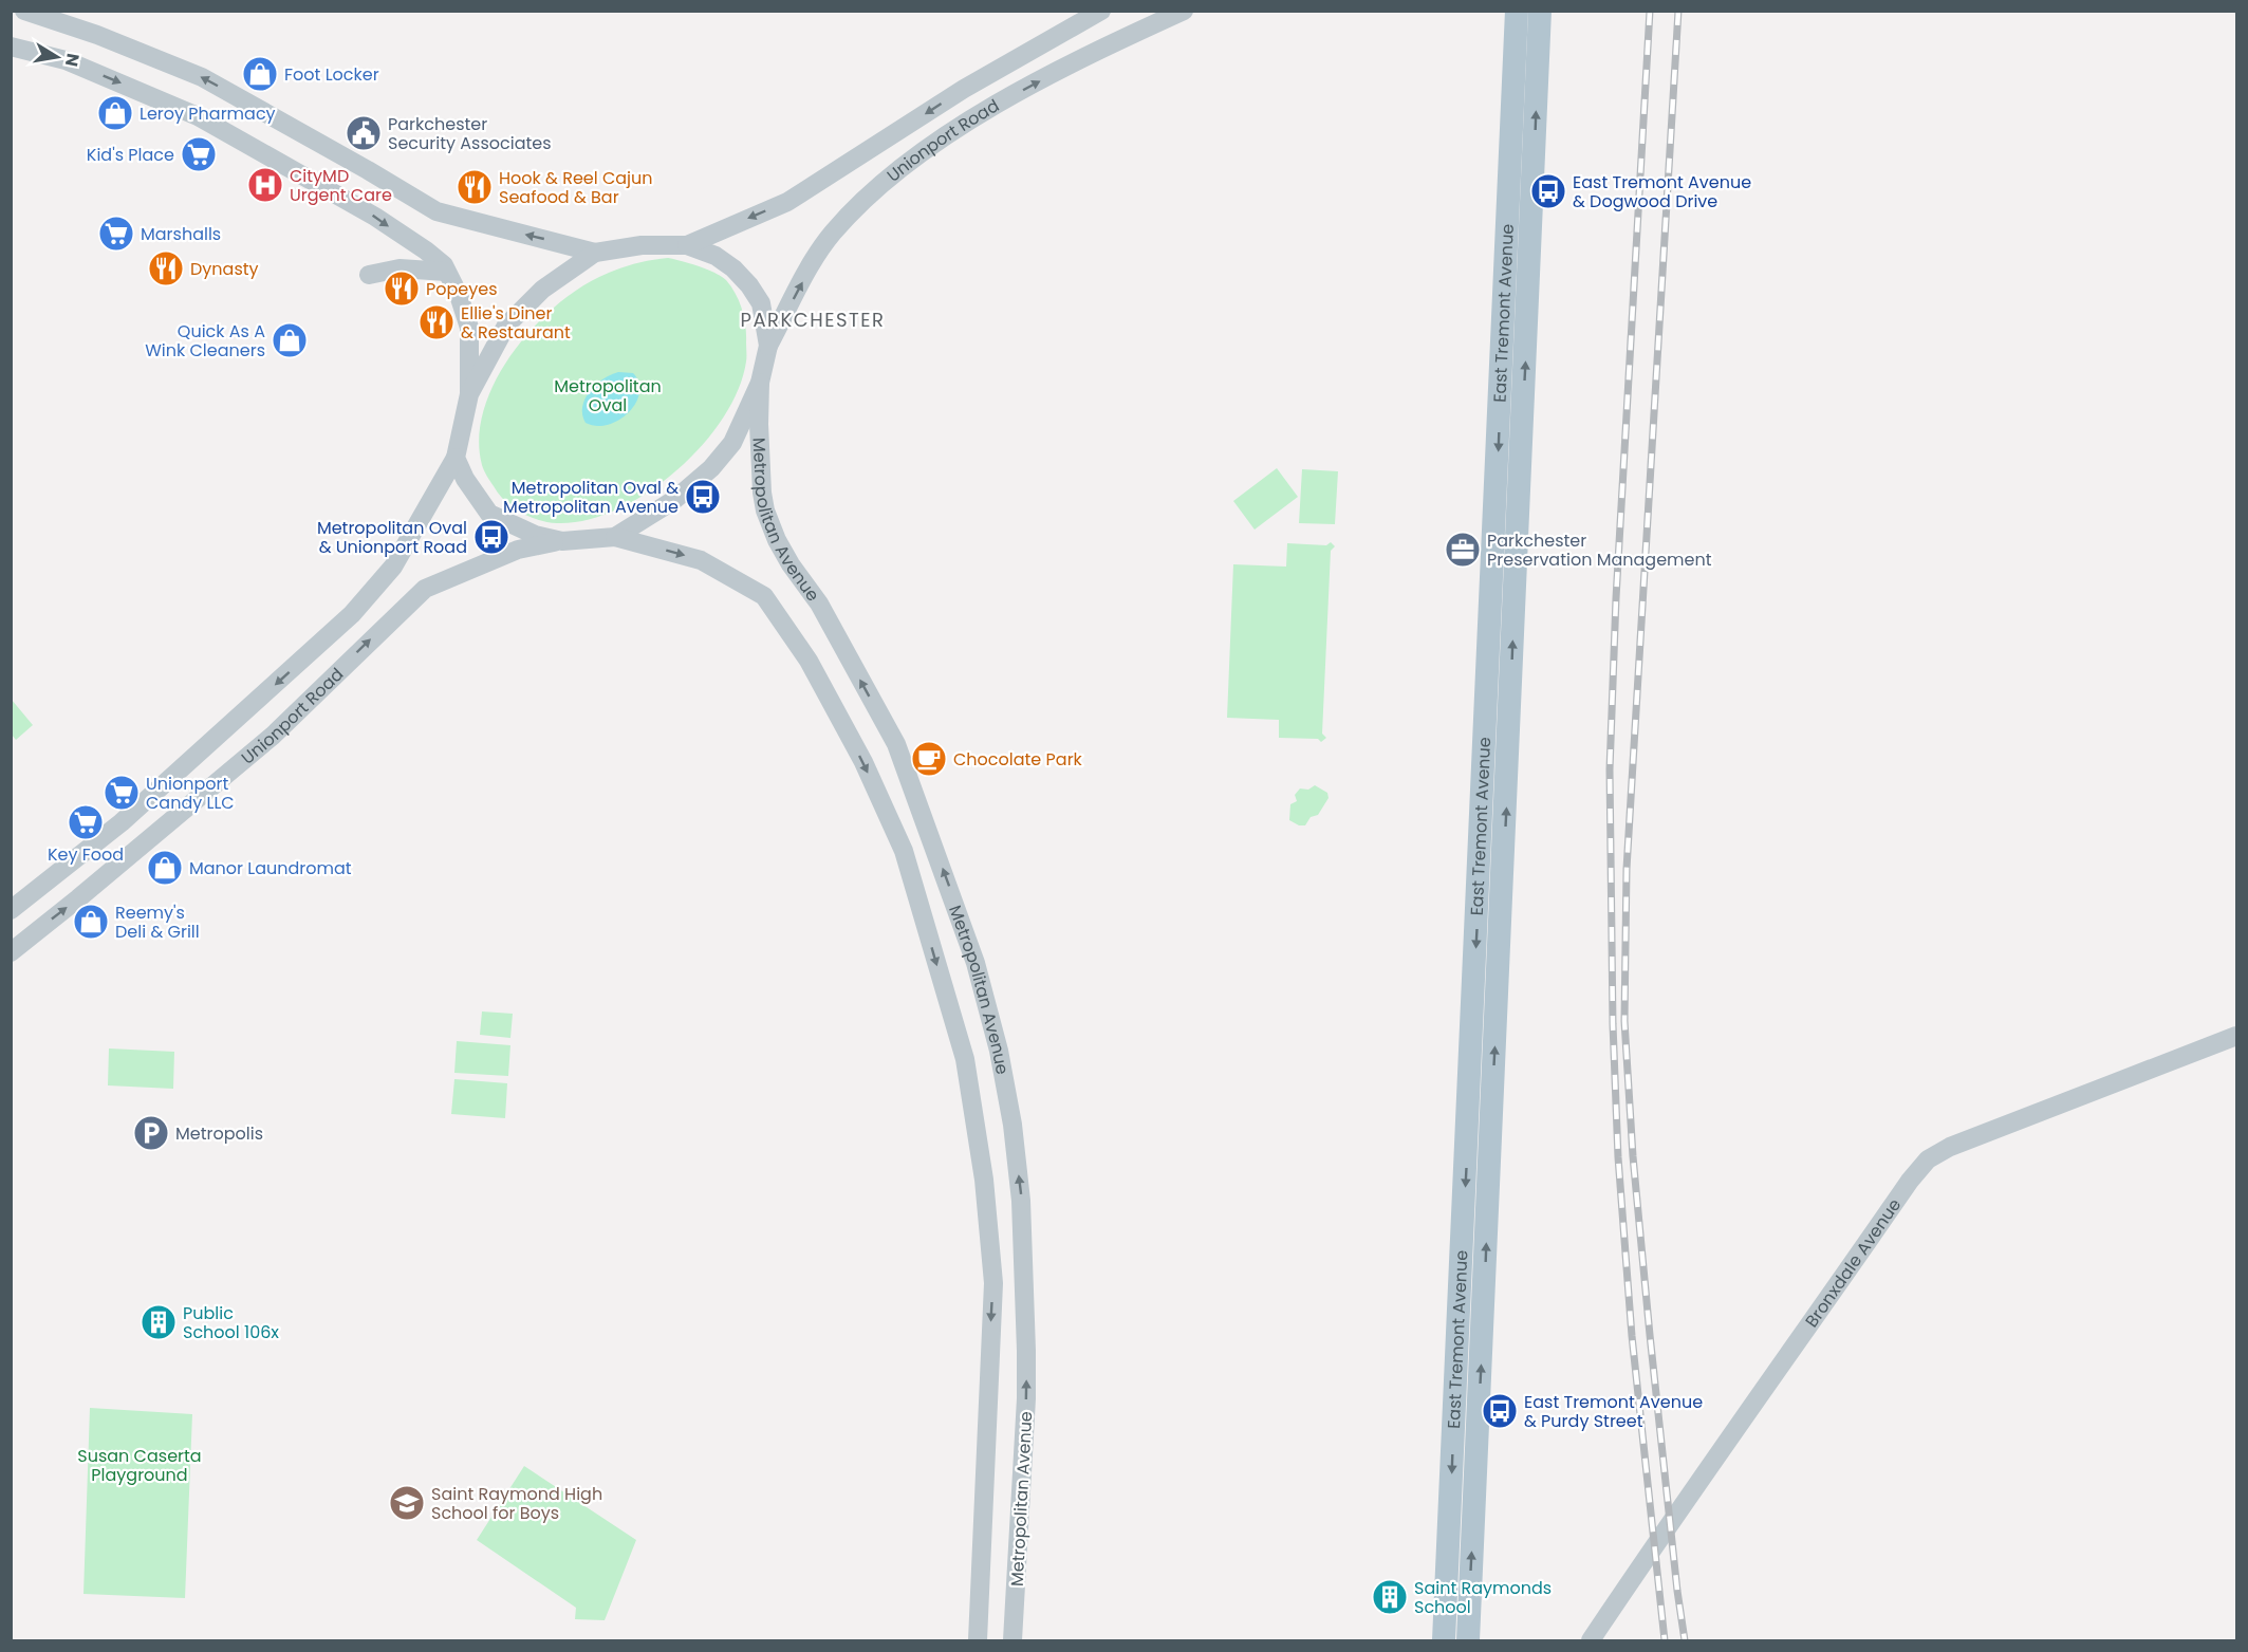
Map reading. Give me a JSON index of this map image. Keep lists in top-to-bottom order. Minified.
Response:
{"streets":{"main road":["East Tremont Avenue"],"street":["Unionport Road","Metropolitan Avenue","Bronxdale Avenue"]},"districts":["PARKCHESTER"],"parks":["Metropolitan Oval","Susan Caserta Playground"],"places":{"shop":["Foot Locker","Leroy Pharmacy","Quick As A Wink Cleaners","Manor Laundromat","Reemy's Deli & Grill"],"public building":["Parkchester Security Associates"],"supermarket":["Kid's Place","Marshalls","Unionport Candy LLC","Key Food"],"hospital":["CityMD Urgent Care"],"restaurant":["Hook & Reel Cajun Seafood & Bar","Dynasty","Popeyes","Ellie's Diner & Restaurant"],"bus stop":["East Tremont Avenue & Dogwood Drive","Metropolitan Oval & Metropolitan Avenue","Metropolitan Oval & Unionport Road","East Tremont Avenue & Purdy Street"],"office":["Parkchester Preservation Management"],"cafe":["Chocolate Park"],"parking":["Metropolis"],"building":["Public School 106x","Saint Raymonds School"],"school or university":["Saint Raymond High School for Boys"]},"north":"right"}
